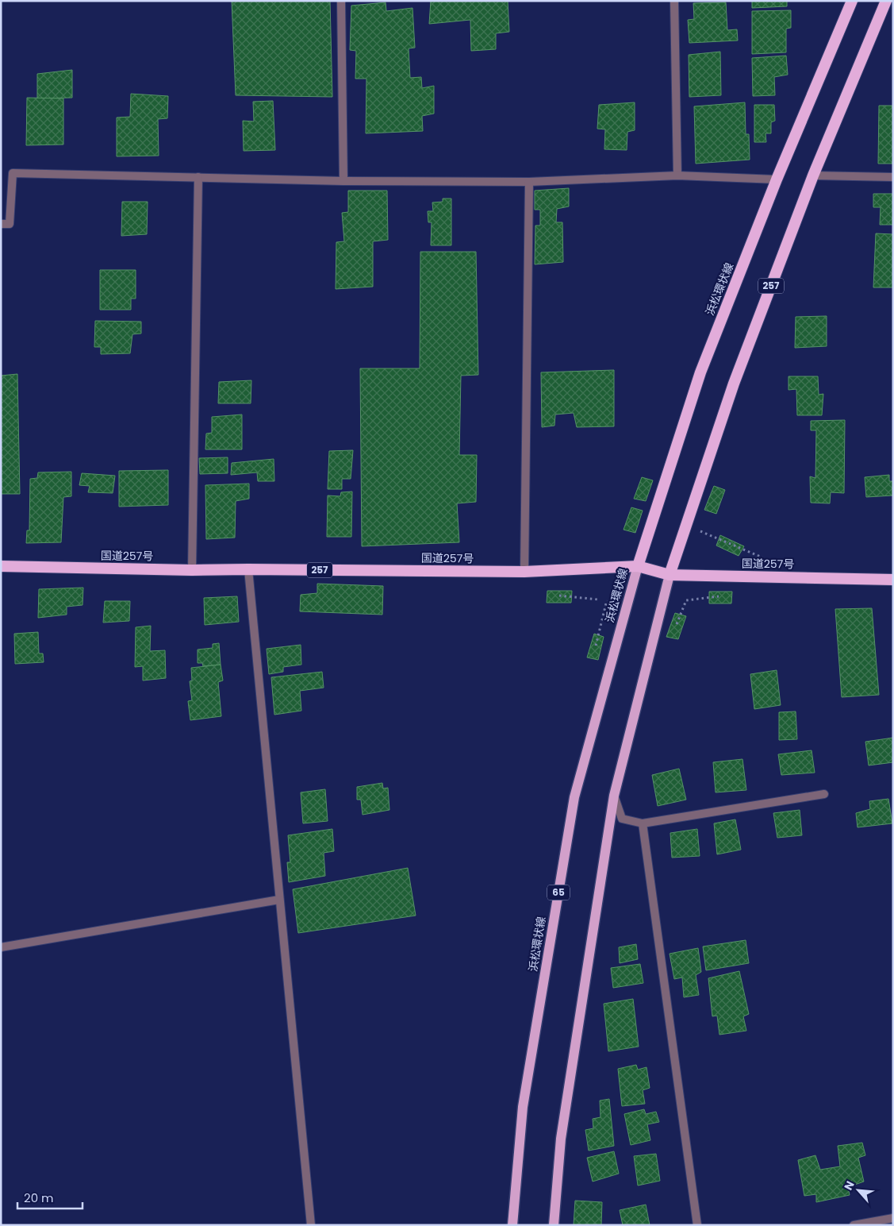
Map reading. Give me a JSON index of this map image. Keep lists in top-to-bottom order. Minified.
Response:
{"streets":{"highway":["257","浜松環状線","国道257号"],"main road":["65"]},"crossings":[["257","国道257号"],["浜松環状線","国道257号"]],"scale_bar":"20 m","north":"top left"}
